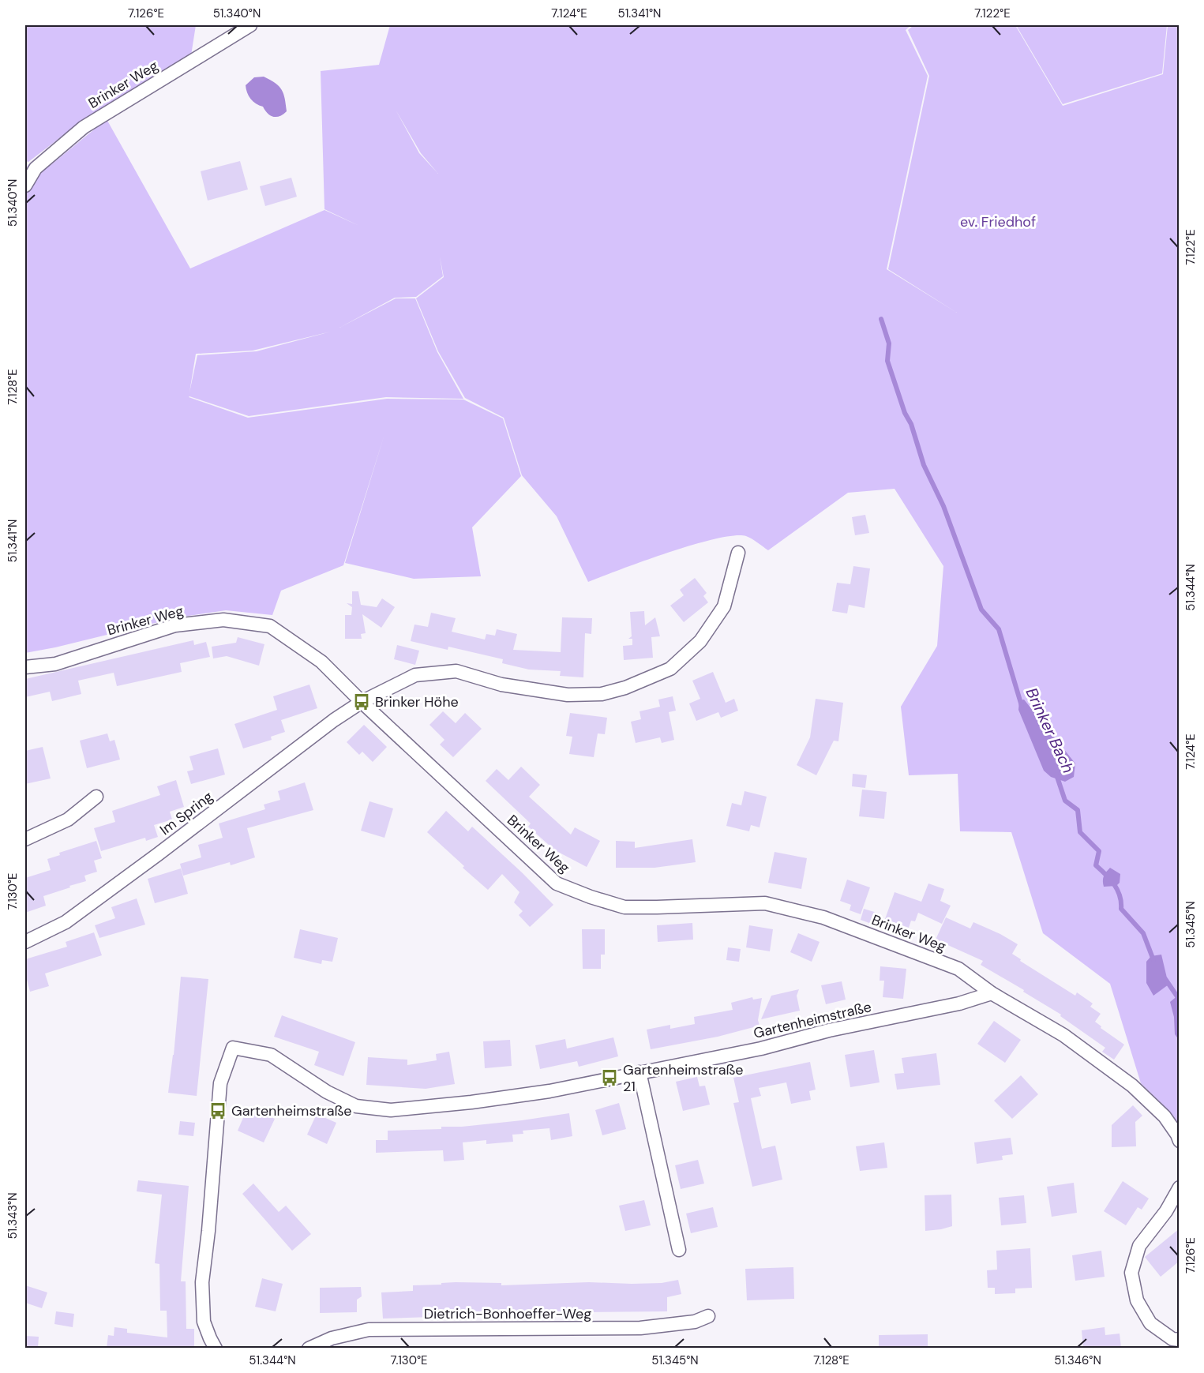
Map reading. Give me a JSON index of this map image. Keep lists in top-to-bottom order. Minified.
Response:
{"streets":{"street":["Brinker Weg","Im Spring","Gartenheimstraße","Dietrich-Bonhoeffer-Weg"]},"crossings":[["Brinker Weg","Im Spring"],["Brinker Weg","Gartenheimstraße"]],"water":["Brinker Bach"],"parks":["ev. Friedhof"],"places":{"bus stop":["Brinker Höhe","Gartenheimstraße 21","Gartenheimstraße"]},"coordinates":["7.126°E","51.340°N","7.124°E","51.341°N","7.122°E","7.128°E","51.344°N","7.130°E","51.345°N","51.343°N","51.346°N"]}
